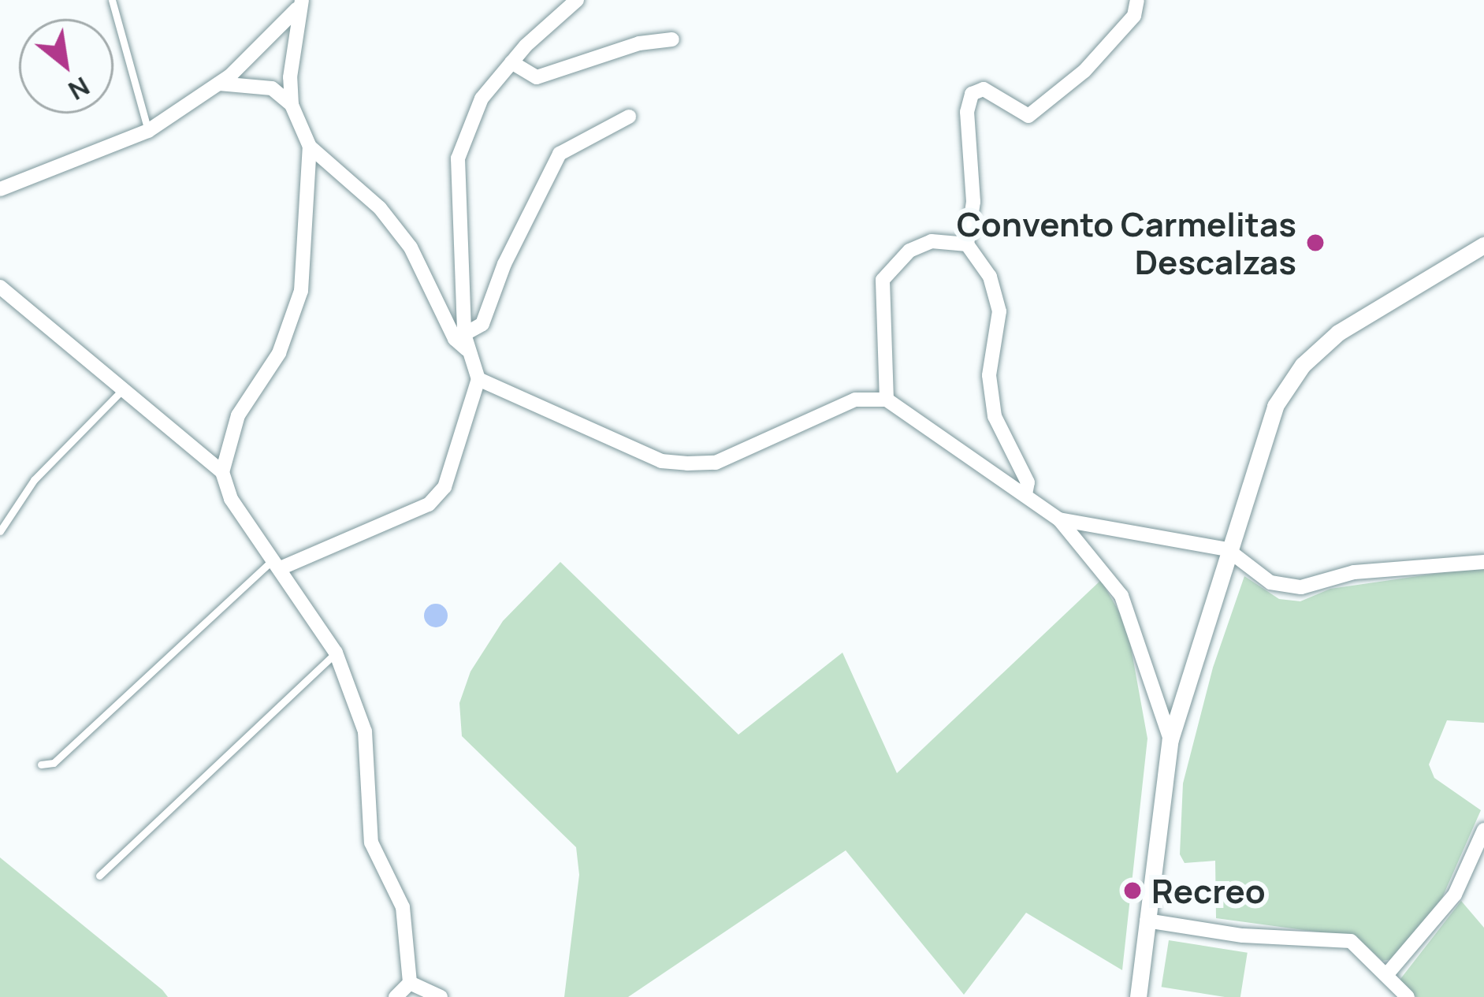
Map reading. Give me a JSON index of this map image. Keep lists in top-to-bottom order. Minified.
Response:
{"places":["Convento Carmelitas Descalzas","Recreo"],"north":"bottom right"}
